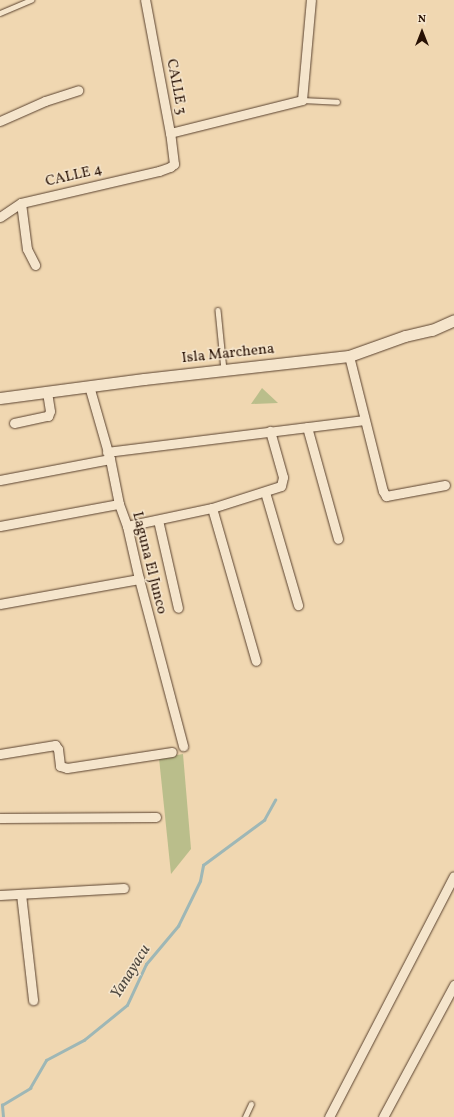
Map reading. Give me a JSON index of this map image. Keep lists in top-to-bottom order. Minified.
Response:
{"streets":{"street":["CALLE 3","CALLE 4","Isla Marchena","Laguna El Junco"]},"crossings":[["CALLE 3","CALLE 4"],["Isla Marchena","Laguna El Junco"]],"water":["Yanayacu"],"north":"top"}
